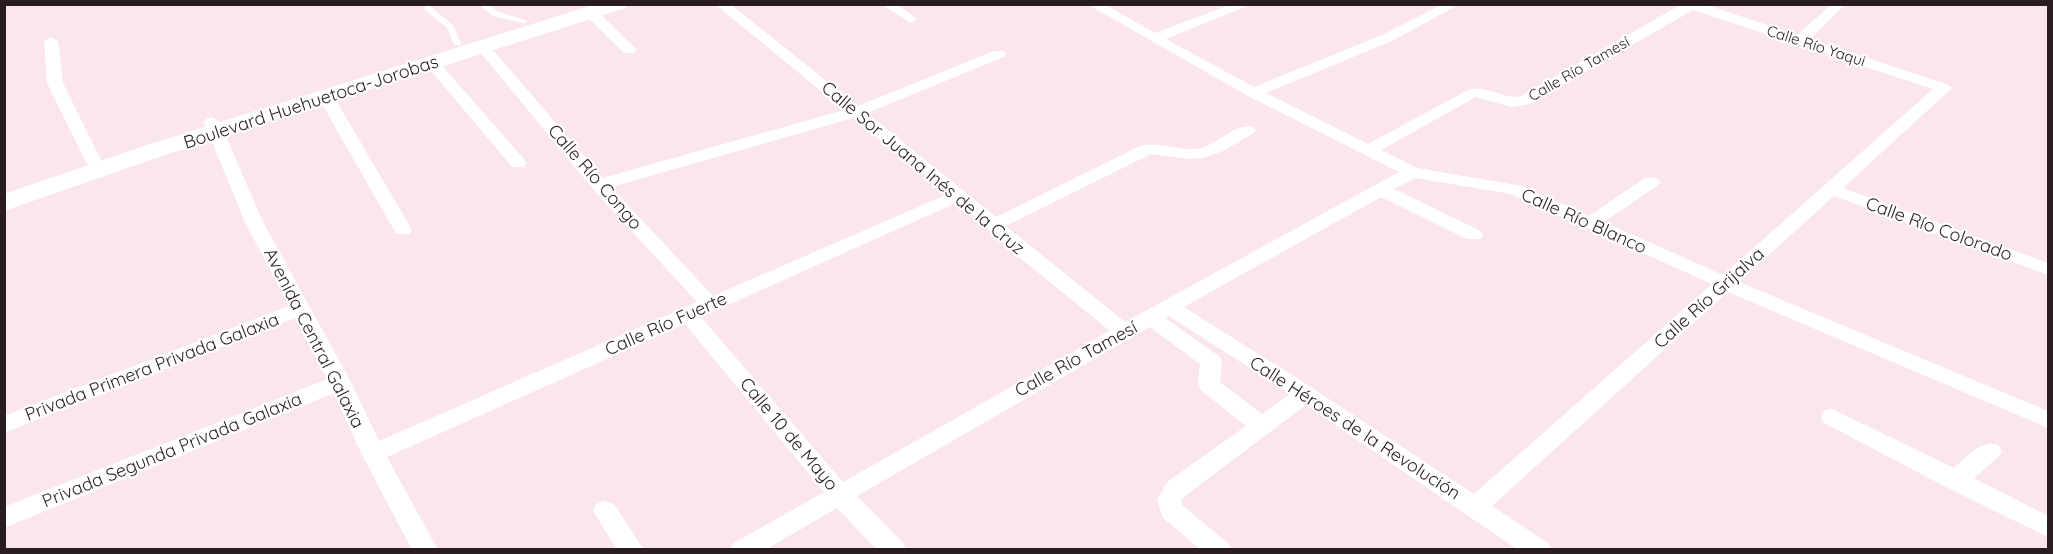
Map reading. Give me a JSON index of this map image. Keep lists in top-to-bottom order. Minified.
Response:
{"streets":{"main road":["Boulevard Huehuetoca-Jorobas"],"street":["Calle Río Yaqui","Calle Río Tamesí","Calle Sor Juana Inés de la Cruz","Calle Río Congo","Calle Río Blanco","Calle Río Colorado","Calle Río Grijalva","Calle Río Fuerte","Avenida Central Galaxia","Privada Primera Privada Galaxia","Calle Héroes de la Revolución","Calle 10 de Mayo","Privada Segunda Privada Galaxia"]},"crossings":[["Calle Río Yaqui","Calle Río Tamesí"],["Calle Río Yaqui","Calle Río Grijalva"],["Calle Río Tamesí","Calle Sor Juana Inés de la Cruz"],["Calle Río Tamesí","Calle Río Blanco"],["Calle Río Tamesí","Calle Héroes de la Revolución"],["Calle Río Tamesí","Calle 10 de Mayo"],["Boulevard Huehuetoca-Jorobas","Calle Río Congo"],["Boulevard Huehuetoca-Jorobas","Avenida Central Galaxia"],["Calle Sor Juana Inés de la Cruz","Calle Río Fuerte"],["Calle Río Congo","Calle Río Fuerte"],["Calle Río Blanco","Calle Río Grijalva"],["Calle Río Colorado","Calle Río Grijalva"],["Calle Río Grijalva","Calle Héroes de la Revolución"],["Calle Río Fuerte","Avenida Central Galaxia"],["Calle Río Fuerte","Calle 10 de Mayo"],["Avenida Central Galaxia","Privada Primera Privada Galaxia"],["Avenida Central Galaxia","Privada Segunda Privada Galaxia"]]}
